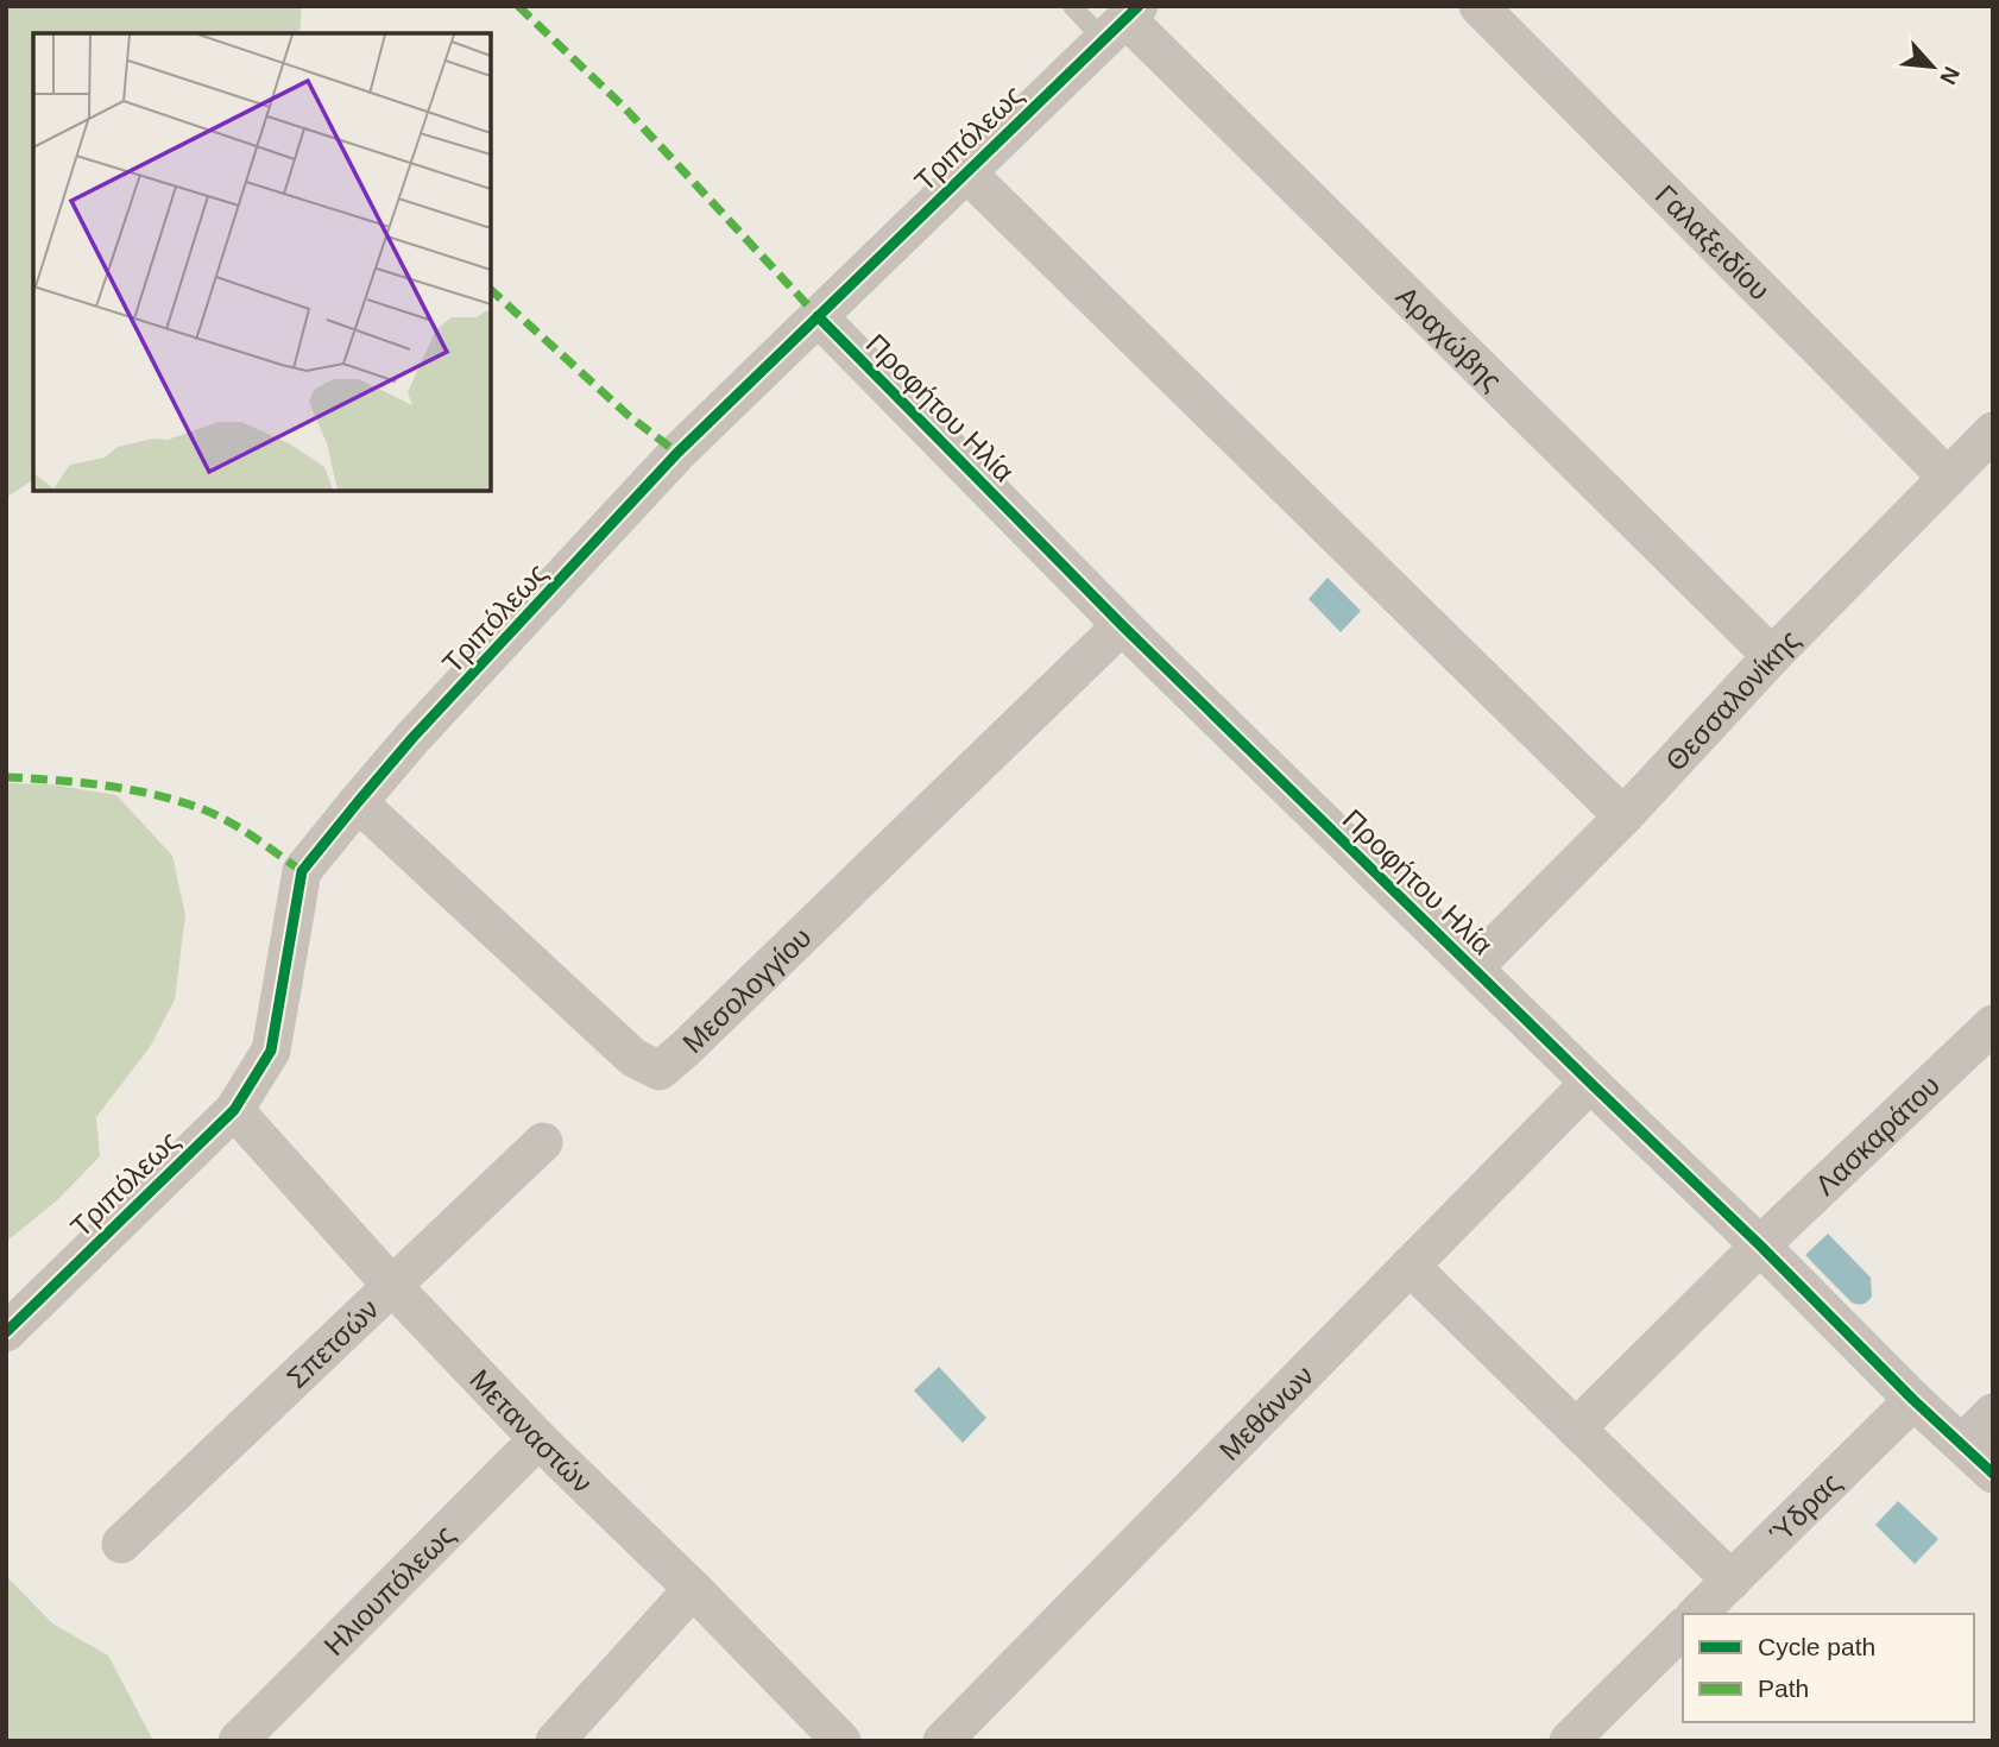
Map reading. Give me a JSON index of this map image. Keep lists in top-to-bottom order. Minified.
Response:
{"streets":{"street":["Τριπόλεως","Γαλαξειδίου","Αραχώβης","Προφήτου Ηλία","Θεσσαλονίκης","Μεσολογγίου","Λασκαράτου","Σπετσών","Μεθάνων","Μεταναστών","Ύδρας","Ηλιουπόλεως"]},"crossings":[["Τριπόλεως","Αραχώβης"],["Τριπόλεως","Προφήτου Ηλία"],["Τριπόλεως","Μεσολογγίου"],["Τριπόλεως","Μεταναστών"],["Γαλαξειδίου","Θεσσαλονίκης"],["Αραχώβης","Θεσσαλονίκης"],["Προφήτου Ηλία","Θεσσαλονίκης"],["Προφήτου Ηλία","Μεσολογγίου"],["Προφήτου Ηλία","Λασκαράτου"],["Προφήτου Ηλία","Μεθάνων"],["Προφήτου Ηλία","Ύδρας"],["Σπετσών","Μεταναστών"],["Μεταναστών","Ηλιουπόλεως"]],"legend":["Cycle path","Path"],"north":"bottom right"}
